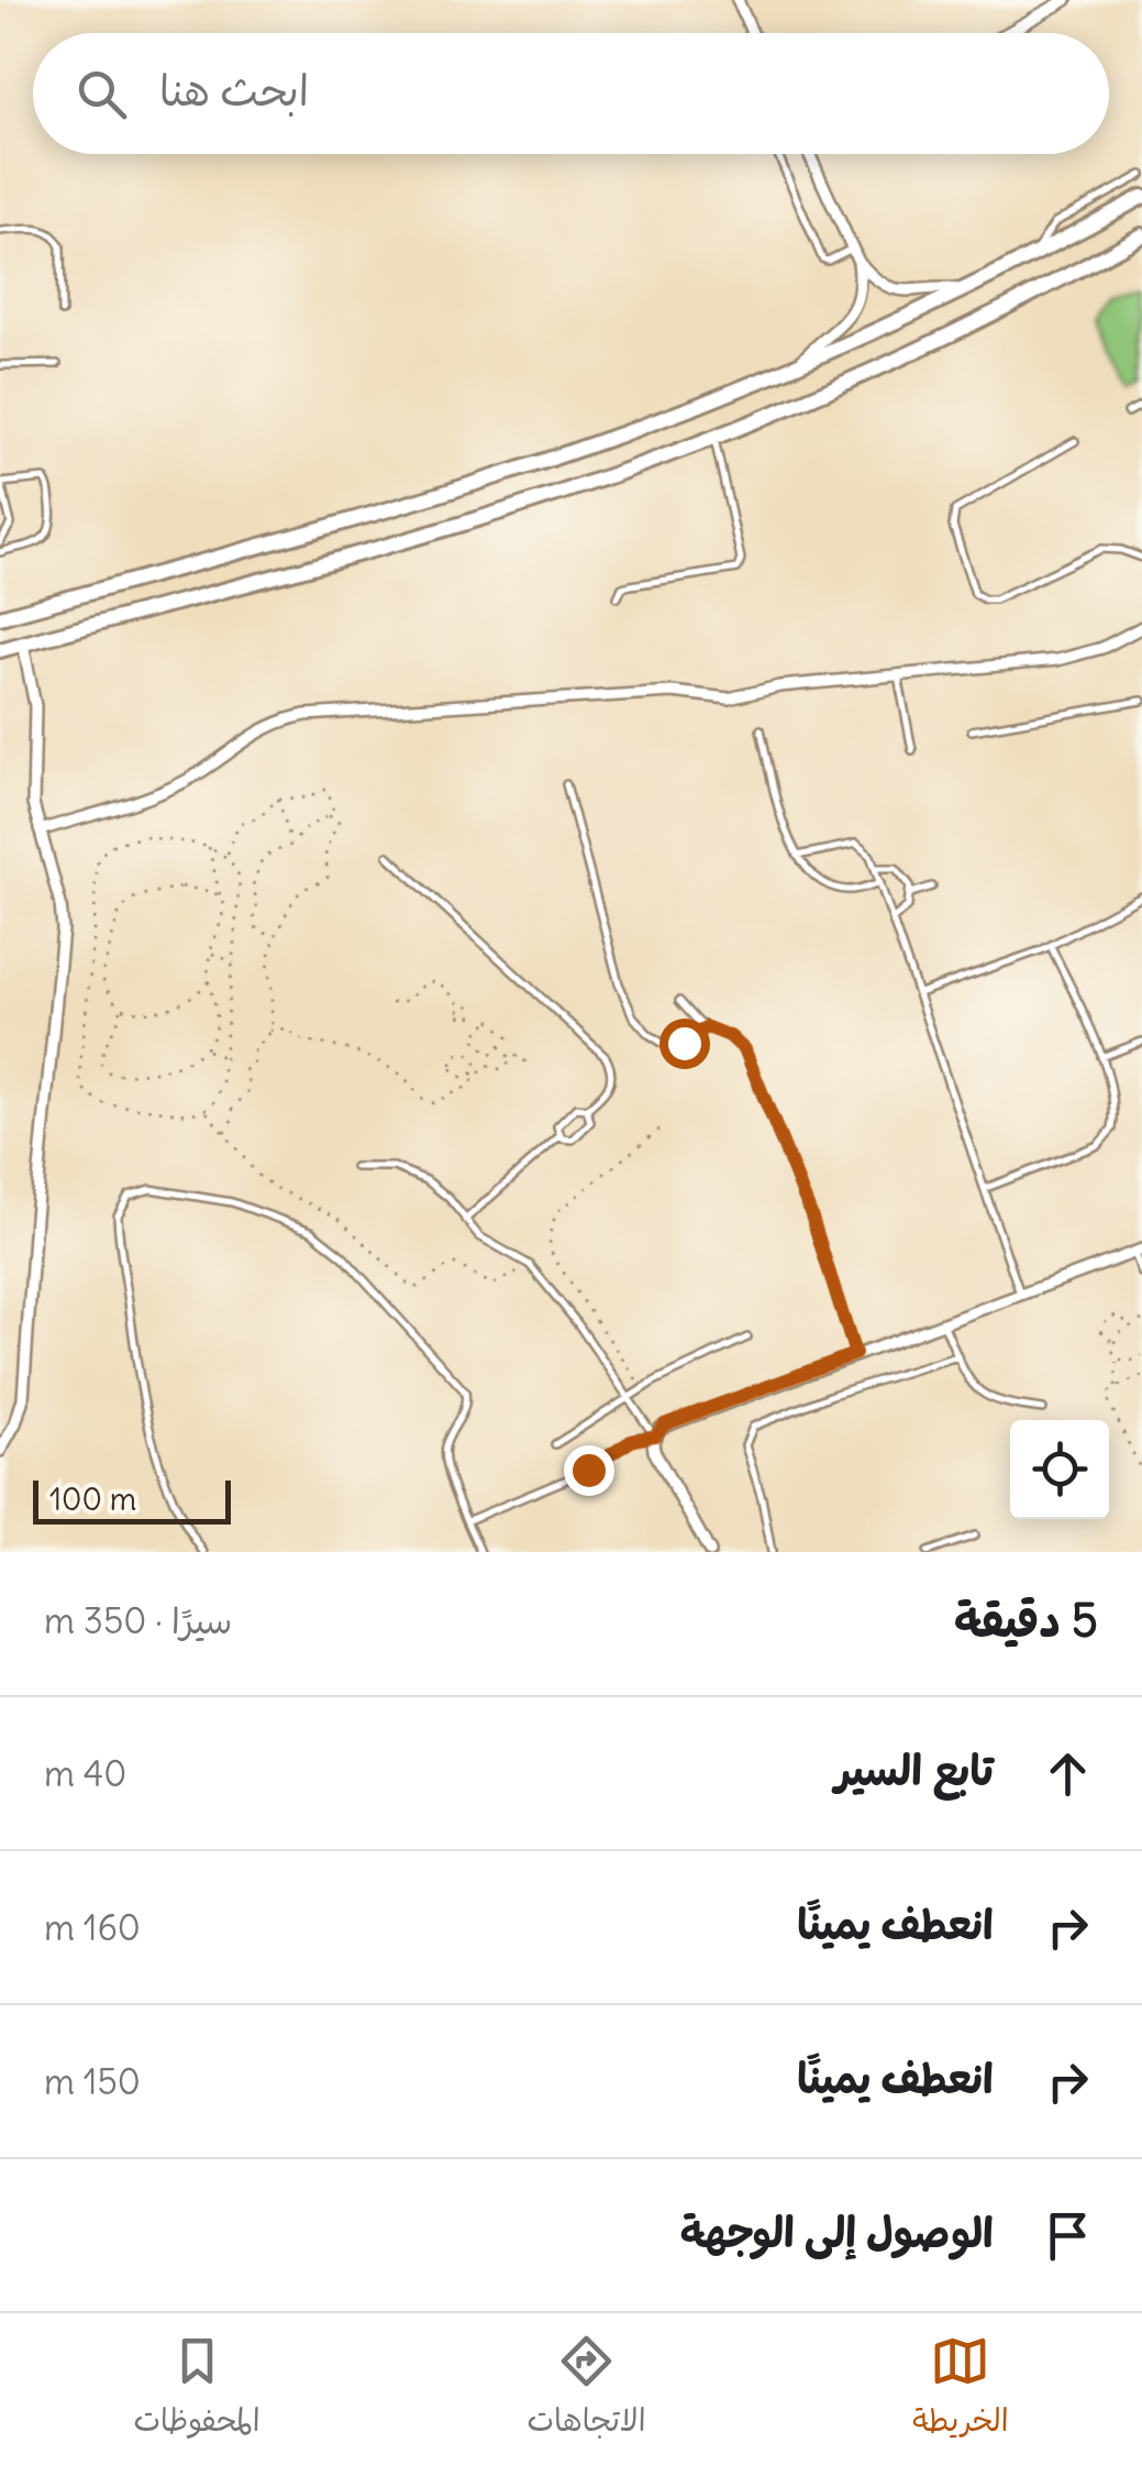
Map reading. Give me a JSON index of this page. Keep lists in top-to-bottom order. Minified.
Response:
{"scale_bar":"100 m","page":{"search":"ابحث هنا","scale":"100 m","heading":["5 دقيقة","سيرًا · 350 m"],"list":[["تابع السير","40 m"],["انعطف يمينًا","160 m"],["انعطف يمينًا","150 m"],"الوصول إلى الوجهة"],"nav":["الخريطة","الاتجاهات","المحفوظات"]}}
